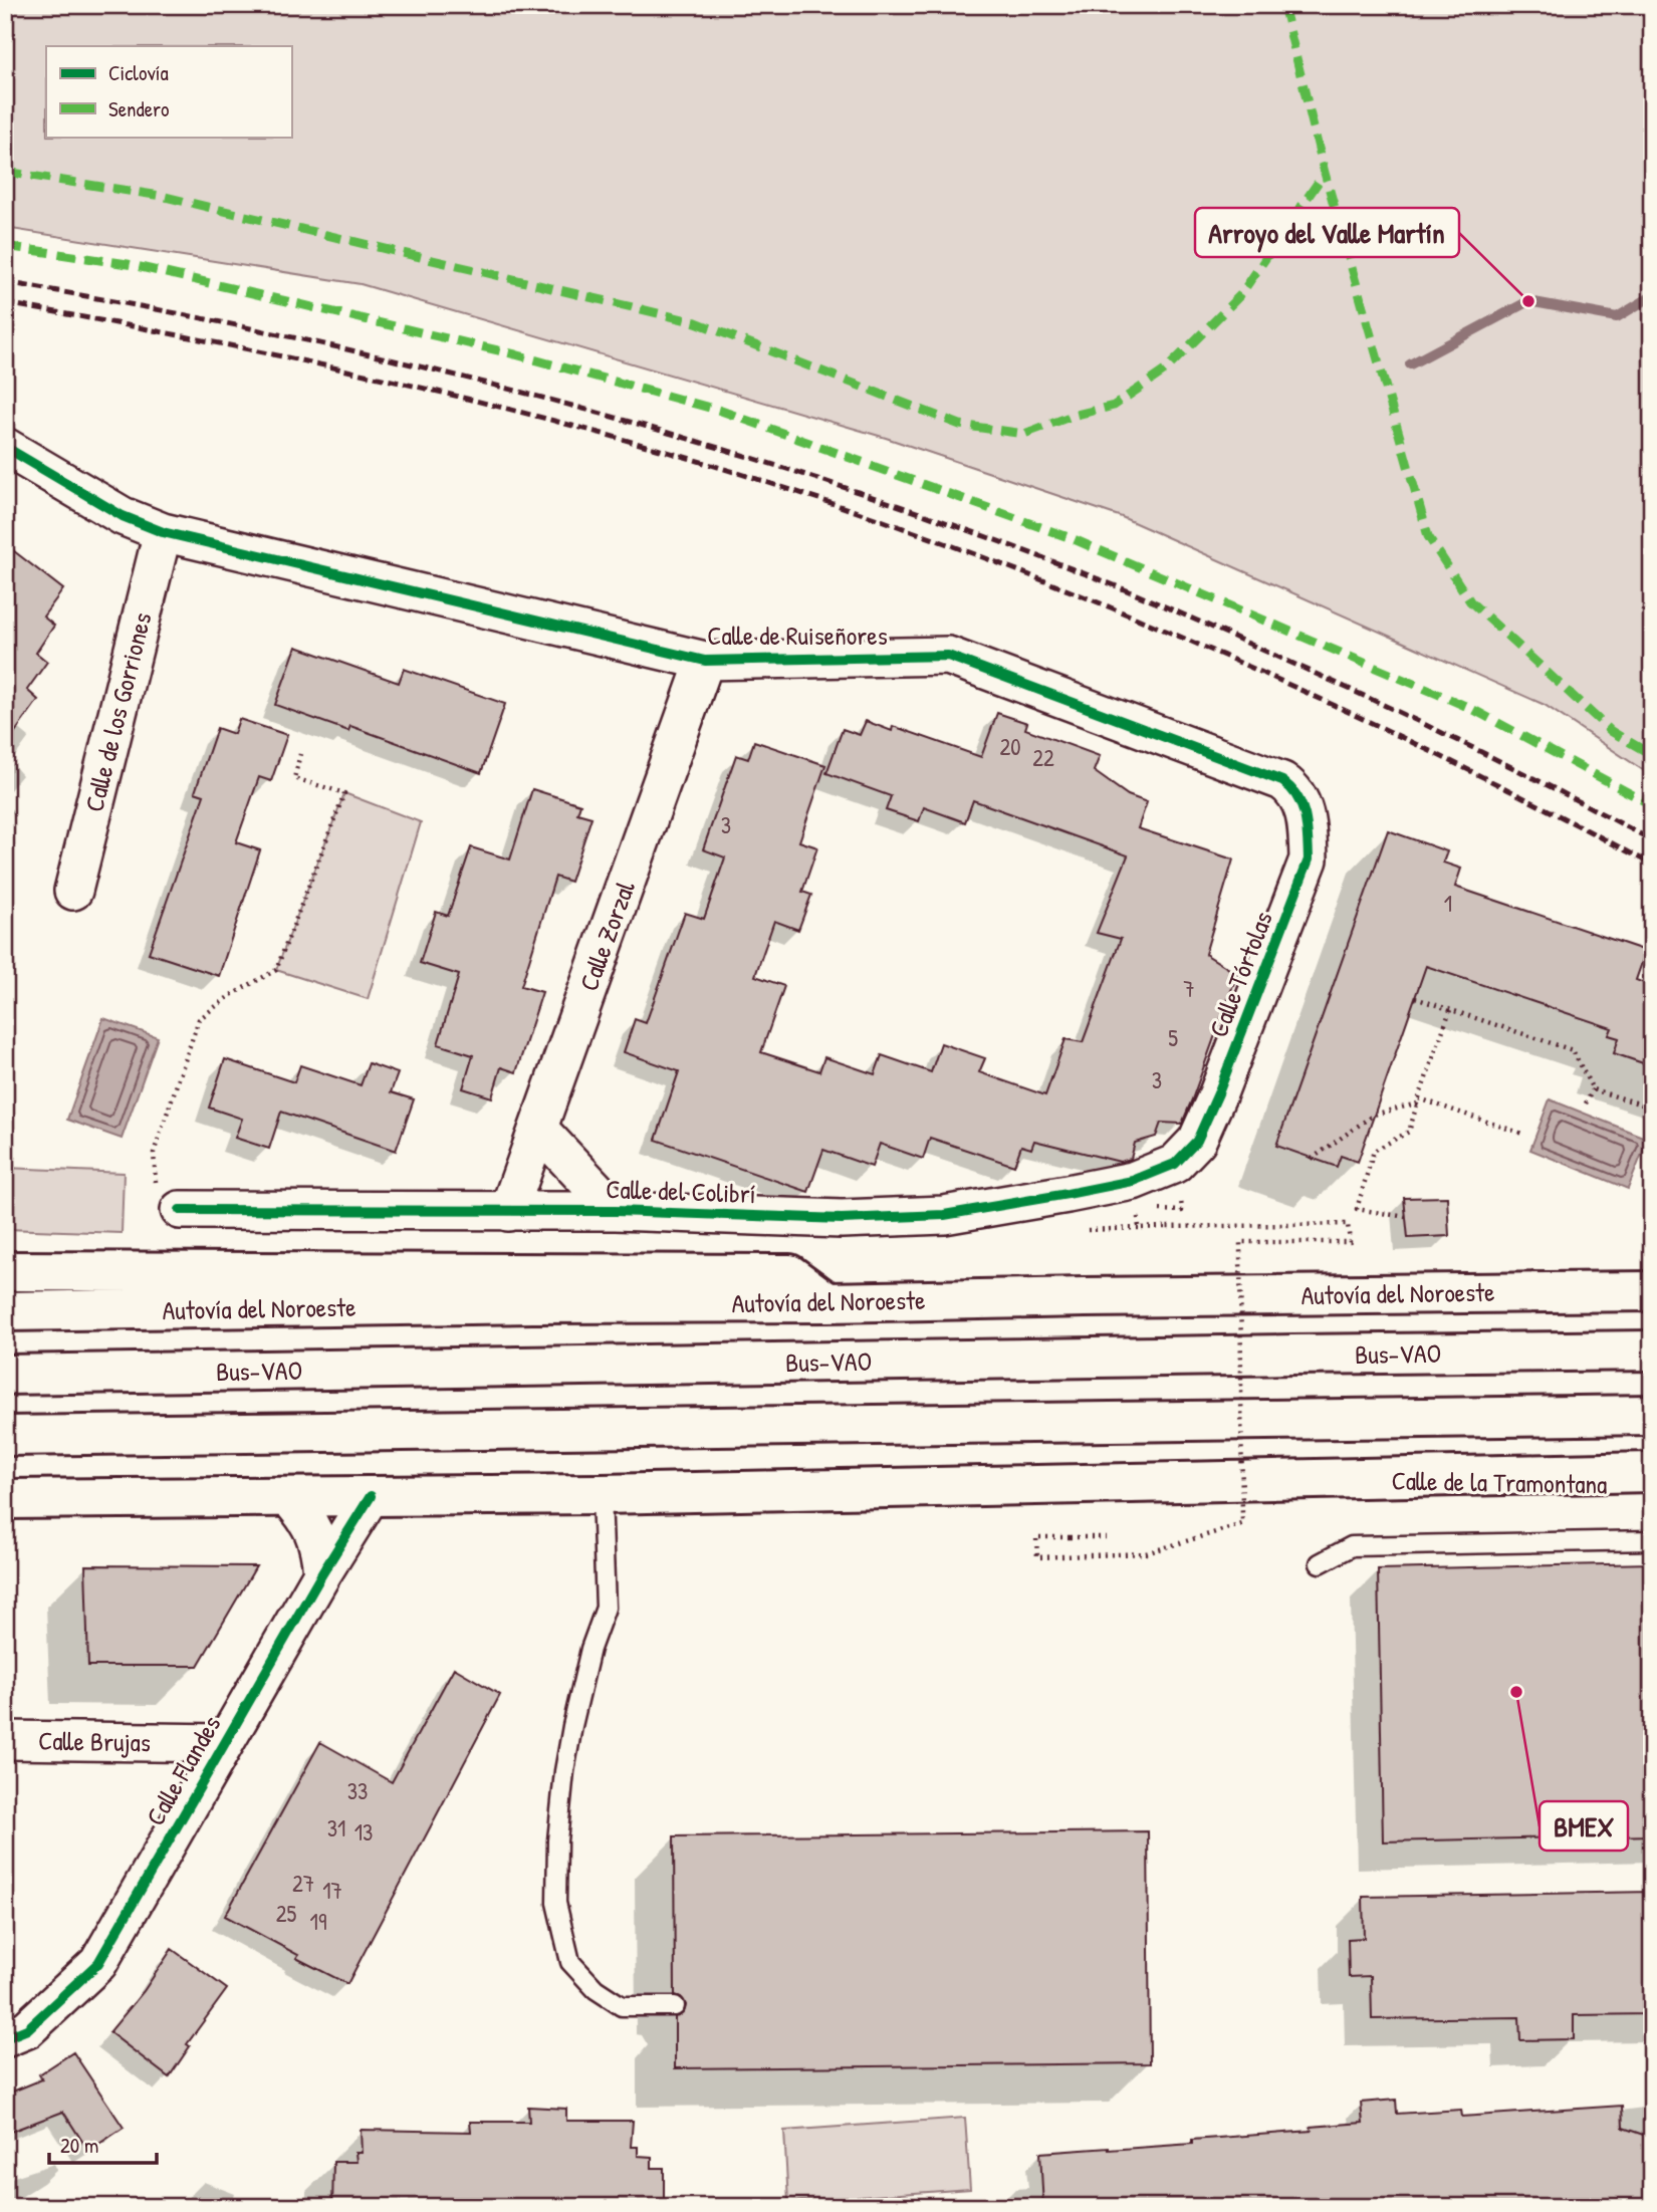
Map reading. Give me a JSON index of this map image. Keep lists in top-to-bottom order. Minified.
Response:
{"streets":{"highway":["Autovía del Noroeste","Bus-VAO"],"street":["Calle de Ruiseñores","Calle de los Gorriones","Calle Zorzal","Calle Tórtolas","Calle del Colibrí","Calle de la Tramontana","Calle Brujas","Calle Flandes"]},"crossings":[["Calle de Ruiseñores","Calle de los Gorriones"],["Calle de Ruiseñores","Calle Zorzal"],["Calle de Ruiseñores","Calle Tórtolas"],["Calle Zorzal","Calle del Colibrí"],["Calle Tórtolas","Calle del Colibrí"],["Calle Brujas","Calle Flandes"]],"places":["Arroyo del Valle Martín","BMEX"],"house_numbers":["20","22","3","1","7","5","3","33","31","13","27","17","25","19"],"legend":["Ciclovía","Sendero"],"scale_bar":"20 m"}
